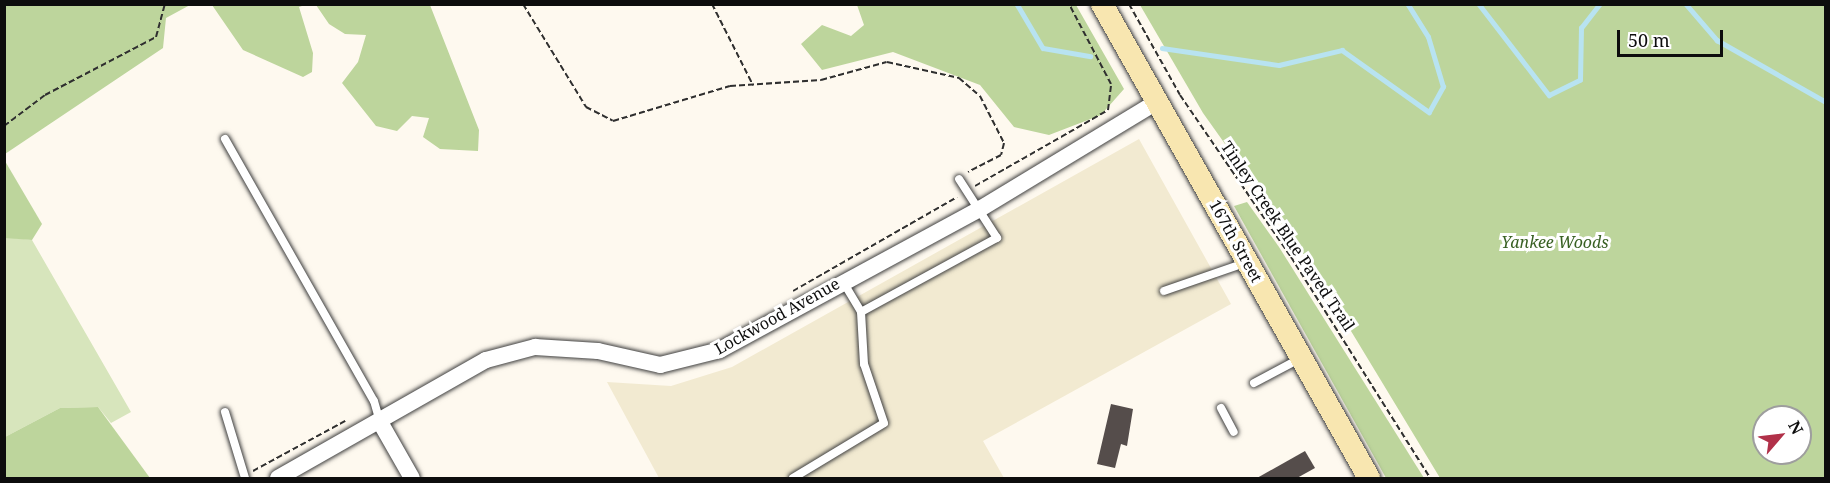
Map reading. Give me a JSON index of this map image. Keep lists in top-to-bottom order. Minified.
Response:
{"streets":{"main road":["167th Street"],"street":["Lockwood Avenue"],"path":["Tinley Creek Blue Paved Trail"]},"crossings":[["167th Street","Lockwood Avenue"]],"parks":["Yankee Woods"],"scale_bar":"50 m","north":"top right"}
